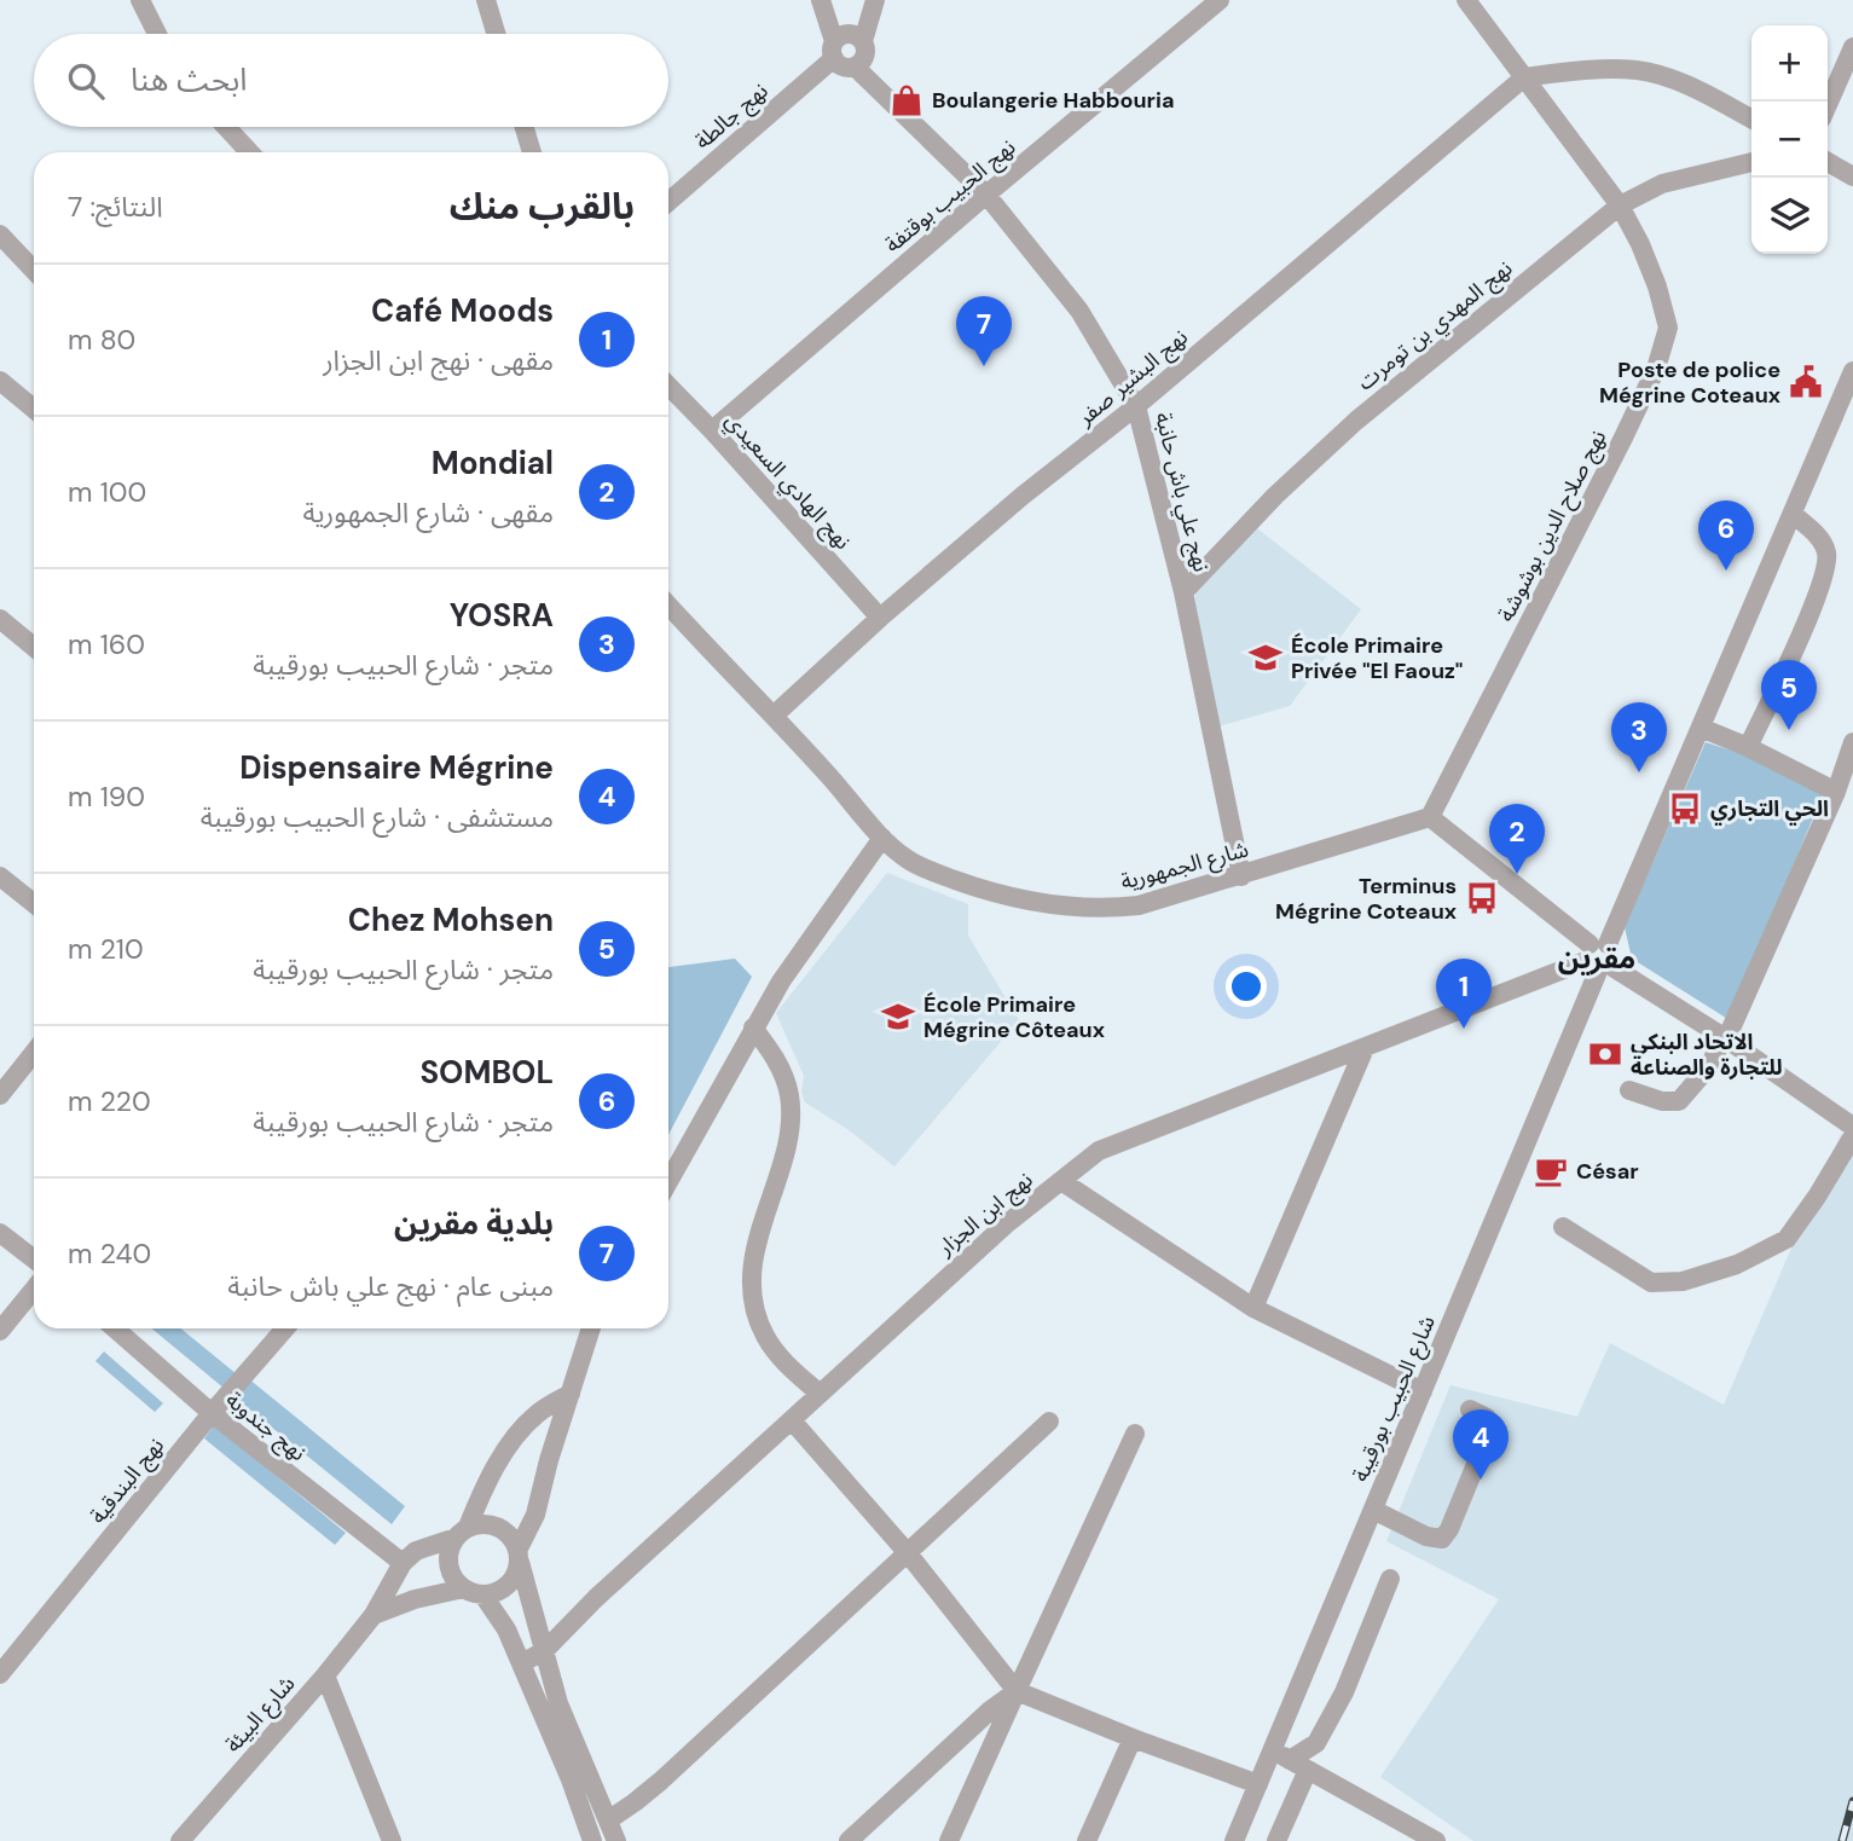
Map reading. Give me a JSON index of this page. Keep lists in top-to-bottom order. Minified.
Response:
{"streets":{"street":["نهج جالطة","نهج الحبيب بوقتفة","نهج المهدي بن تومرت","نهج البشير صفر","نهج الهادي السعيدي","نهج علي باش حانبة","نهج صلاح الدين بوشوشة","شارع الجمهورية","نهج ابن الجزار","شارع الحبيب بورقيبة","نهج جندوبة","نهج البندقية","شارع البيئة"]},"crossings":[["نهج جالطة","نهج علي باش حانبة"],["نهج الحبيب بوقتفة","نهج الهادي السعيدي"],["نهج الحبيب بوقتفة","نهج علي باش حانبة"],["نهج المهدي بن تومرت","نهج علي باش حانبة"],["نهج المهدي بن تومرت","نهج صلاح الدين بوشوشة"],["نهج البشير صفر","نهج الهادي السعيدي"],["نهج البشير صفر","نهج علي باش حانبة"],["نهج البشير صفر","نهج صلاح الدين بوشوشة"],["نهج البشير صفر","شارع الجمهورية"],["نهج علي باش حانبة","شارع الجمهورية"],["نهج صلاح الدين بوشوشة","شارع الجمهورية"],["نهج ابن الجزار","شارع الحبيب بورقيبة"],["نهج جندوبة","نهج البندقية"],["نهج جندوبة","شارع البيئة"]],"districts":["مقرين"],"places":{"shop":["Boulangerie Habbouria"],"public building":["Poste de police Mégrine Coteaux"],"school or university":["École Primaire Privée \"El Faouz\"","École Primaire Mégrine Côteaux"],"bus stop":["الحي التجاري","Terminus Mégrine Coteaux"],"bank":["الاتحاد البنكي للتجارة والصناعة"],"cafe":["César"]},"page":{"map_buttons":["+","−"],"search":"ابحث هنا","heading":["بالقرب منك","النتائج: 7"],"list":[{"mark":"1","name":"Café Moods","note":"مقهى · نهج ابن الجزار","value":"80 m"},{"mark":"2","name":"Mondial","note":"مقهى · شارع الجمهورية","value":"100 m"},{"mark":"3","name":"YOSRA","note":"متجر · شارع الحبيب بورقيبة","value":"160 m"},{"mark":"4","name":"Dispensaire Mégrine","note":"مستشفى · شارع الحبيب بورقيبة","value":"190 m"},{"mark":"5","name":"Chez Mohsen","note":"متجر · شارع الحبيب بورقيبة","value":"210 m"},{"mark":"6","name":"SOMBOL","note":"متجر · شارع الحبيب بورقيبة","value":"220 m"},{"mark":"7","name":"بلدية مقرين","note":"مبنى عام · نهج علي باش حانبة","value":"240 m"}],"pins":["7","6","5","3","2","1","4"]}}
